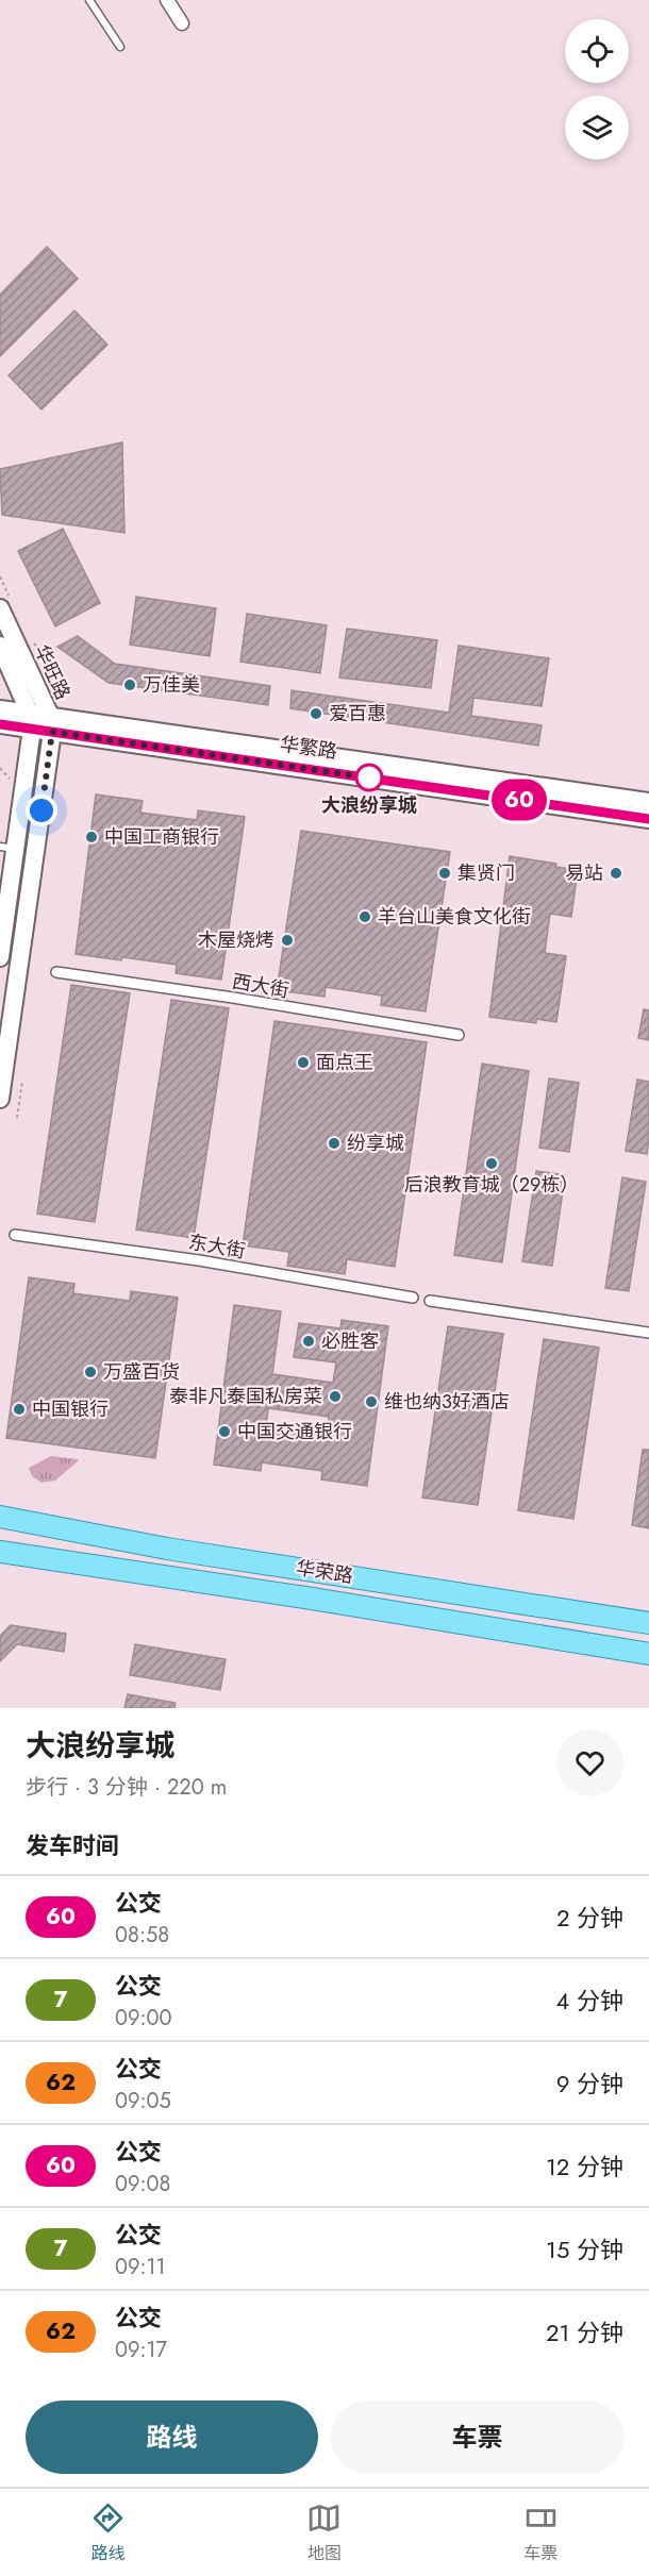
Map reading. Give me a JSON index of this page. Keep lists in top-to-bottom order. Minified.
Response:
{"streets":{"main road":["华旺路","华繁路","华荣路"],"street":["西大街","东大街"]},"crossings":[["华旺路","华繁路"]],"places":["万佳美","爱百惠","大浪纷享城","中国工商银行","集贤门","易站","羊台山美食文化街","木屋烧烤","面点王","纷享城","后浪教育城（29栋）","必胜客","万盛百货","泰非凡泰国私房菜","维也纳3好酒店","中国银行","中国交通银行"],"lines":["bus line 60"],"page":{"on_map":"60","heading":[["大浪纷享城","步行 · 3 分钟 · 220 m"],"发车时间"],"list":[{"mark":"60","name":"公交","note":"08:58","value":"2 分钟"},{"mark":"7","name":"公交","note":"09:00","value":"4 分钟"},{"mark":"62","name":"公交","note":"09:05","value":"9 分钟"},{"mark":"60","name":"公交","note":"09:08","value":"12 分钟"},{"mark":"7","name":"公交","note":"09:11","value":"15 分钟"},{"mark":"62","name":"公交","note":"09:17","value":"21 分钟"}],"buttons":["路线","车票"],"tabs":["路线","地图","车票"]}}
